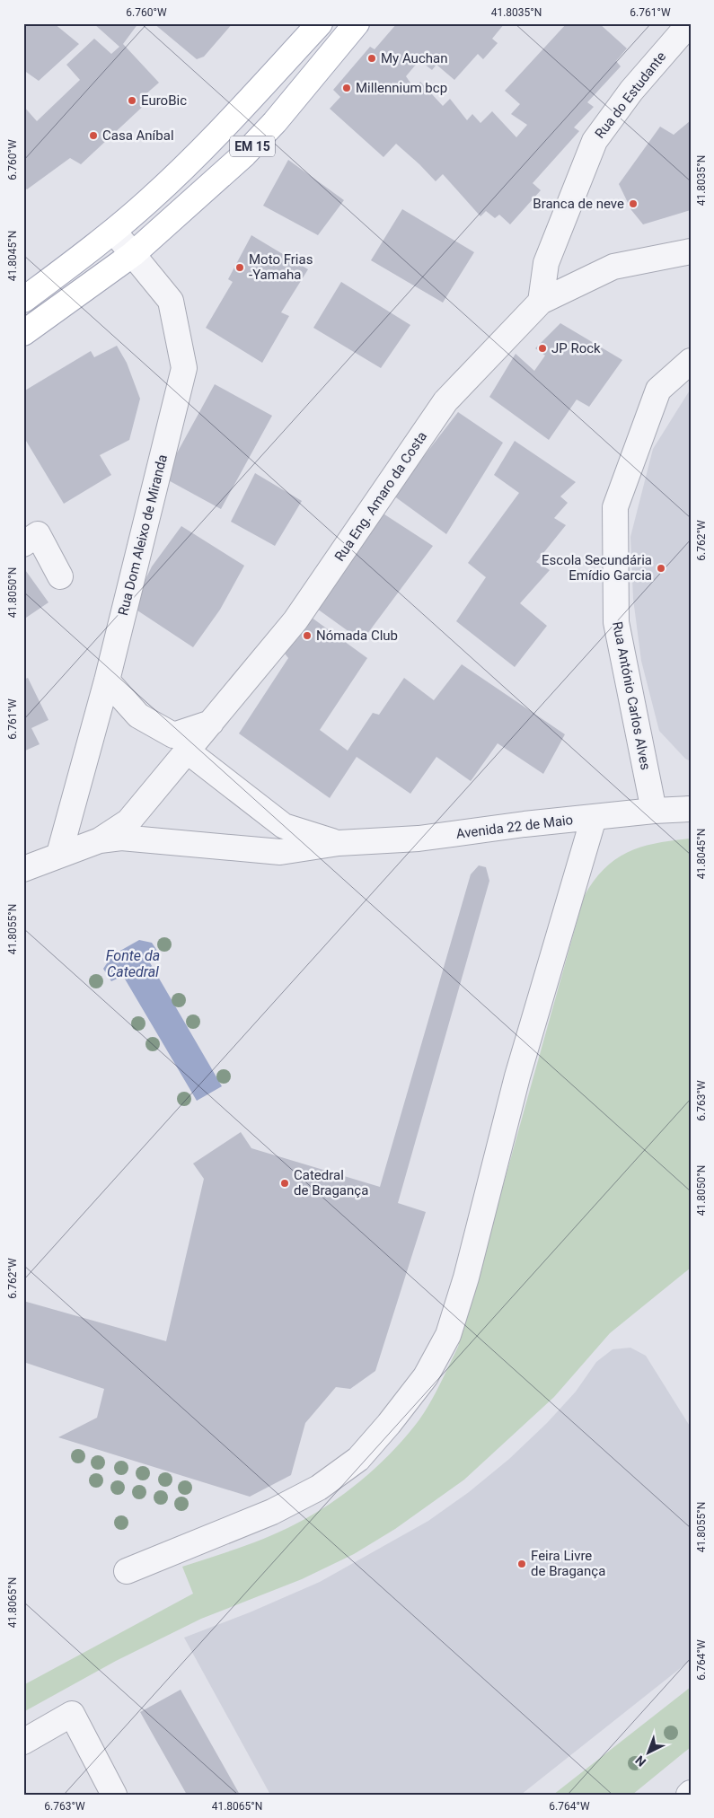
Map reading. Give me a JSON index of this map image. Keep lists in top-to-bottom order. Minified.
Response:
{"streets":{"main road":["EM 15"],"street":["Rua do Estudante","Rua Eng. Amaro da Costa","Rua Dom Aleixo de Miranda","Rua António Carlos Alves","Avenida 22 de Maio"]},"crossings":[["Rua do Estudante","Rua Eng. Amaro da Costa"],["EM 15","Rua Dom Aleixo de Miranda"],["Rua Eng. Amaro da Costa","Avenida 22 de Maio"],["Rua António Carlos Alves","Avenida 22 de Maio"]],"water":["Fonte da Catedral"],"places":["My Auchan","Millennium bcp","EuroBic","Casa Aníbal","Branca de neve","Moto Frias -Yamaha","JP Rock","Escola Secundária Emídio Garcia","Nómada Club","Catedral de Bragança","Feira Livre de Bragança"],"north":"bottom left","coordinates":["6.760°W","41.8035°N","6.761°W","41.8045°N","6.762°W","41.8050°N","41.8055°N","6.763°W","41.8065°N","6.764°W"]}
